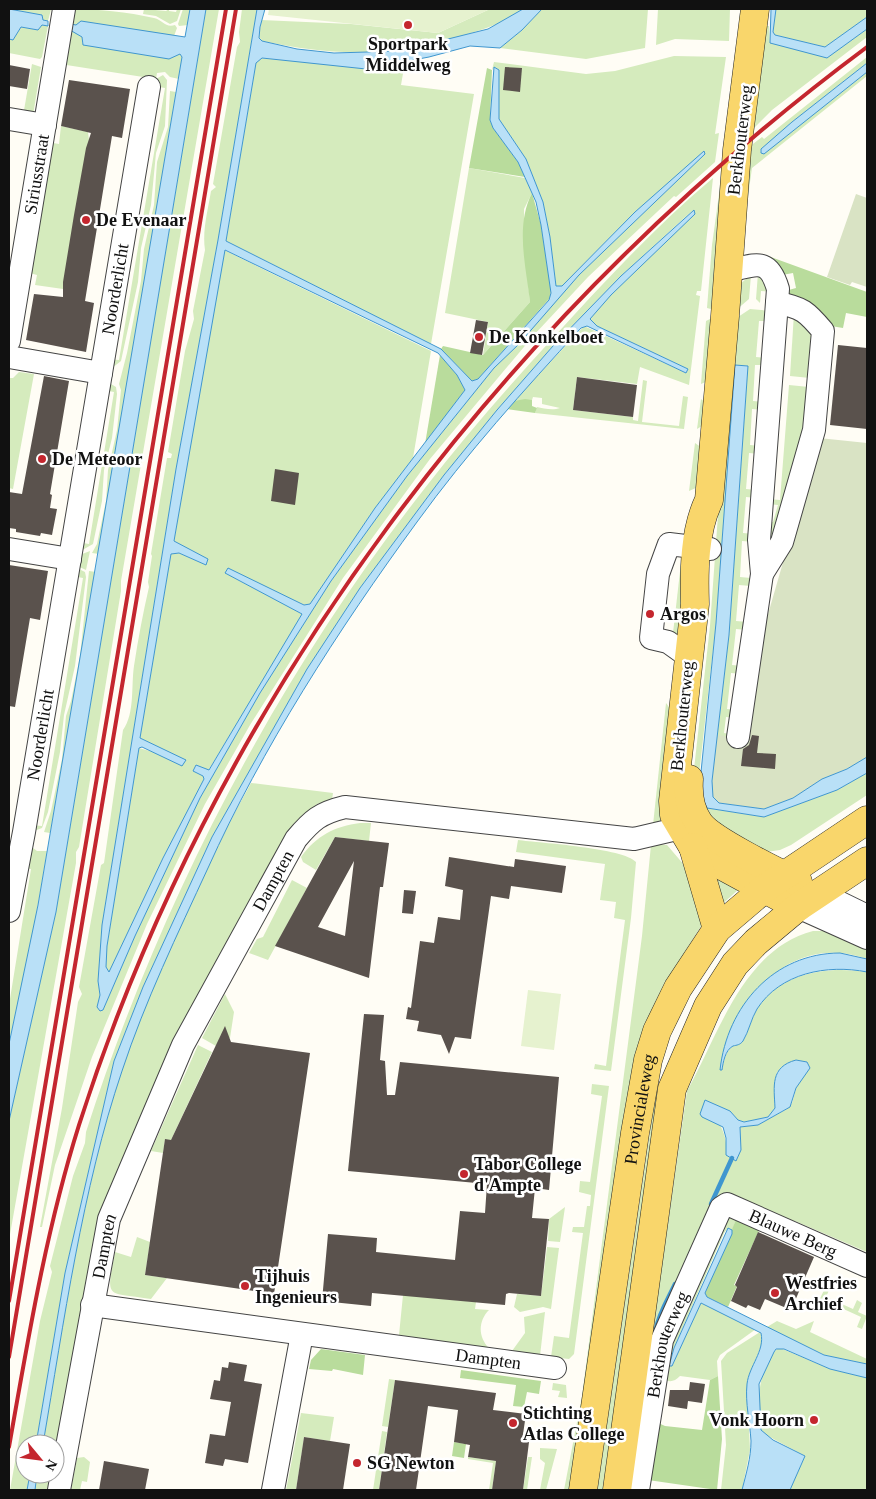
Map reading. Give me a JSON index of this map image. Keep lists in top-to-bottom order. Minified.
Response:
{"streets":{"main road":["Berkhouterweg","Provincialeweg"],"street":["Siriusstraat","Noorderlicht","Dampten","Blauwe Berg"]},"crossings":[["Berkhouterweg","Dampten"],["Berkhouterweg","Blauwe Berg"]],"places":["Sportpark Middelweg","De Evenaar","De Konkelboet","De Meteoor","Argos","Tabor College d'Ampte","Tijhuis Ingenieurs","Westfries Archief","Vonk Hoorn","Stichting Atlas College","SG Newton"],"north":"bottom right"}
